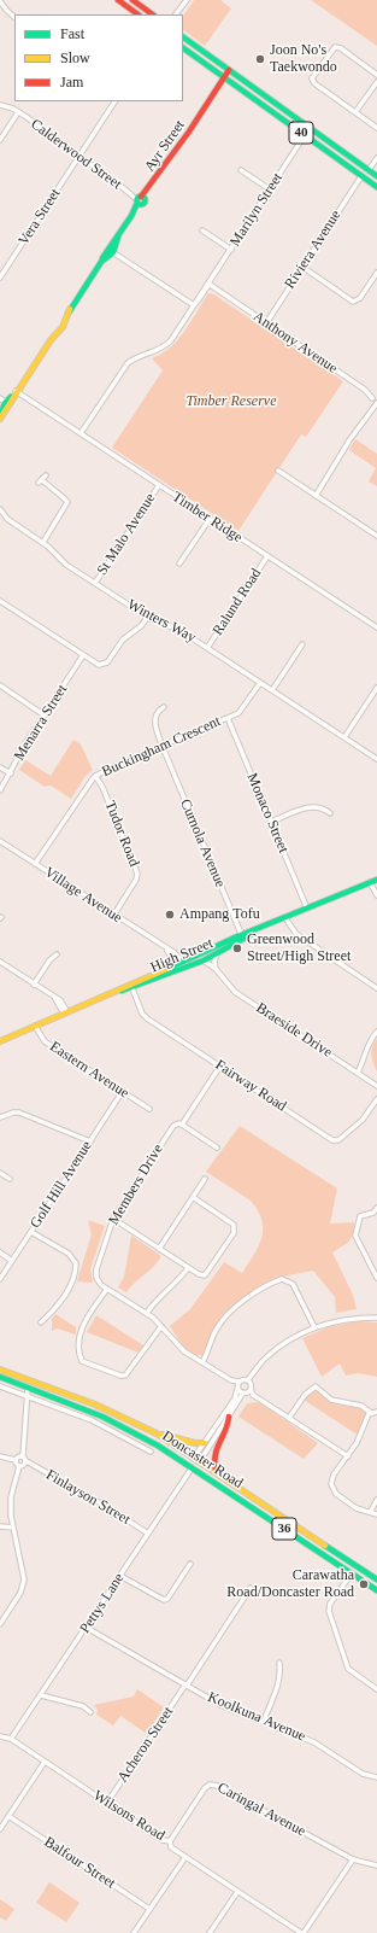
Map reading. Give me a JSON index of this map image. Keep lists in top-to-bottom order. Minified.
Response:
{"streets":{"main road":["40","Ayr Street","High Street","Doncaster Road","36"],"street":["Calderwood Street","Marilyn Street","Vera Street","Riviera Avenue","Anthony Avenue","Timber Ridge","St Malo Avenue","Ralund Road","Winters Way","Menarra Street","Buckingham Crescent","Monaco Street","Tudor Road","Curnola Avenue","Village Avenue","Braeside Drive","Eastern Avenue","Fairway Road","Golf Hill Avenue","Members Drive","Finlayson Street","Pettys Lane","Koolkuna Avenue","Acheron Street","Caringal Avenue","Wilsons Road","Balfour Street"]},"crossings":[["40","Ayr Street"],["40","Marilyn Street"],["40","Riviera Avenue"],["Ayr Street","Calderwood Street"],["Ayr Street","Timber Ridge"],["Calderwood Street","Vera Street"],["Marilyn Street","Anthony Avenue"],["Marilyn Street","Timber Ridge"],["Riviera Avenue","Anthony Avenue"],["Timber Ridge","St Malo Avenue"],["Timber Ridge","Ralund Road"],["St Malo Avenue","Winters Way"],["Ralund Road","Winters Way"],["Winters Way","Buckingham Crescent"],["Buckingham Crescent","Monaco Street"],["Buckingham Crescent","Tudor Road"],["Buckingham Crescent","Curnola Avenue"],["Buckingham Crescent","Village Avenue"],["Monaco Street","High Street"],["Tudor Road","Village Avenue"],["Curnola Avenue","High Street"],["Village Avenue","High Street"],["High Street","Braeside Drive"],["High Street","Eastern Avenue"],["High Street","Fairway Road"],["Eastern Avenue","Golf Hill Avenue"],["Fairway Road","Members Drive"],["Doncaster Road","Pettys Lane"],["Finlayson Street","Pettys Lane"],["Pettys Lane","Koolkuna Avenue"],["Pettys Lane","Wilsons Road"],["Koolkuna Avenue","Acheron Street"],["Acheron Street","Wilsons Road"],["Caringal Avenue","Wilsons Road"]],"parks":["Timber Reserve"],"places":["Joon No's Taekwondo","Ampang Tofu","Greenwood Street/High Street","Carawatha Road/Doncaster Road"],"legend":["Fast","Slow","Jam"]}
